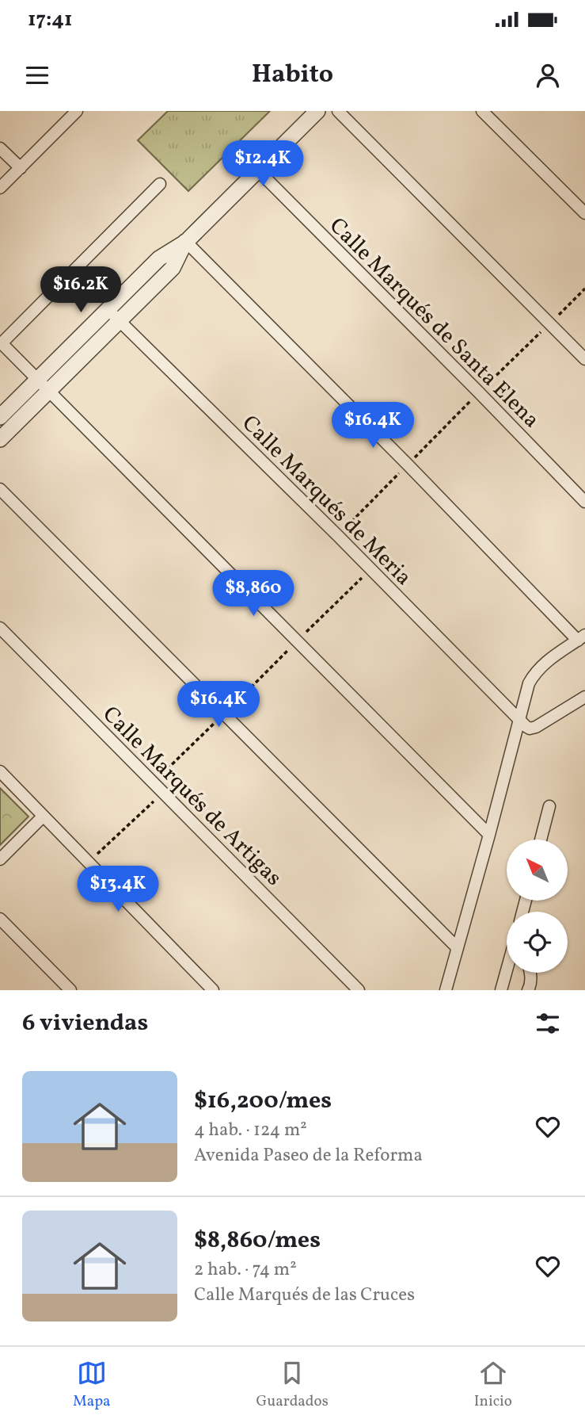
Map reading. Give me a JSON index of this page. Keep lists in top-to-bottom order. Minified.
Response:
{"streets":{"street":["Calle Marqués de Santa Elena","Calle Marqués de Meria","Calle Marqués de Artigas"]},"north":"top left","page":{"status":"17:41","header":"Habito","price":["$12.4K","$16.2K","$16.4K","$8,860","$16.4K","$13.4K"],"heading":"6 viviendas","list":[{"name":"$16,200/mes","note":"4 hab. · 124 m² · Avenida Paseo de la Reforma"},{"name":"$8,860/mes","note":"2 hab. · 74 m² · Calle Marqués de las Cruces"}],"tabs":["Mapa","Guardados","Inicio"]}}
